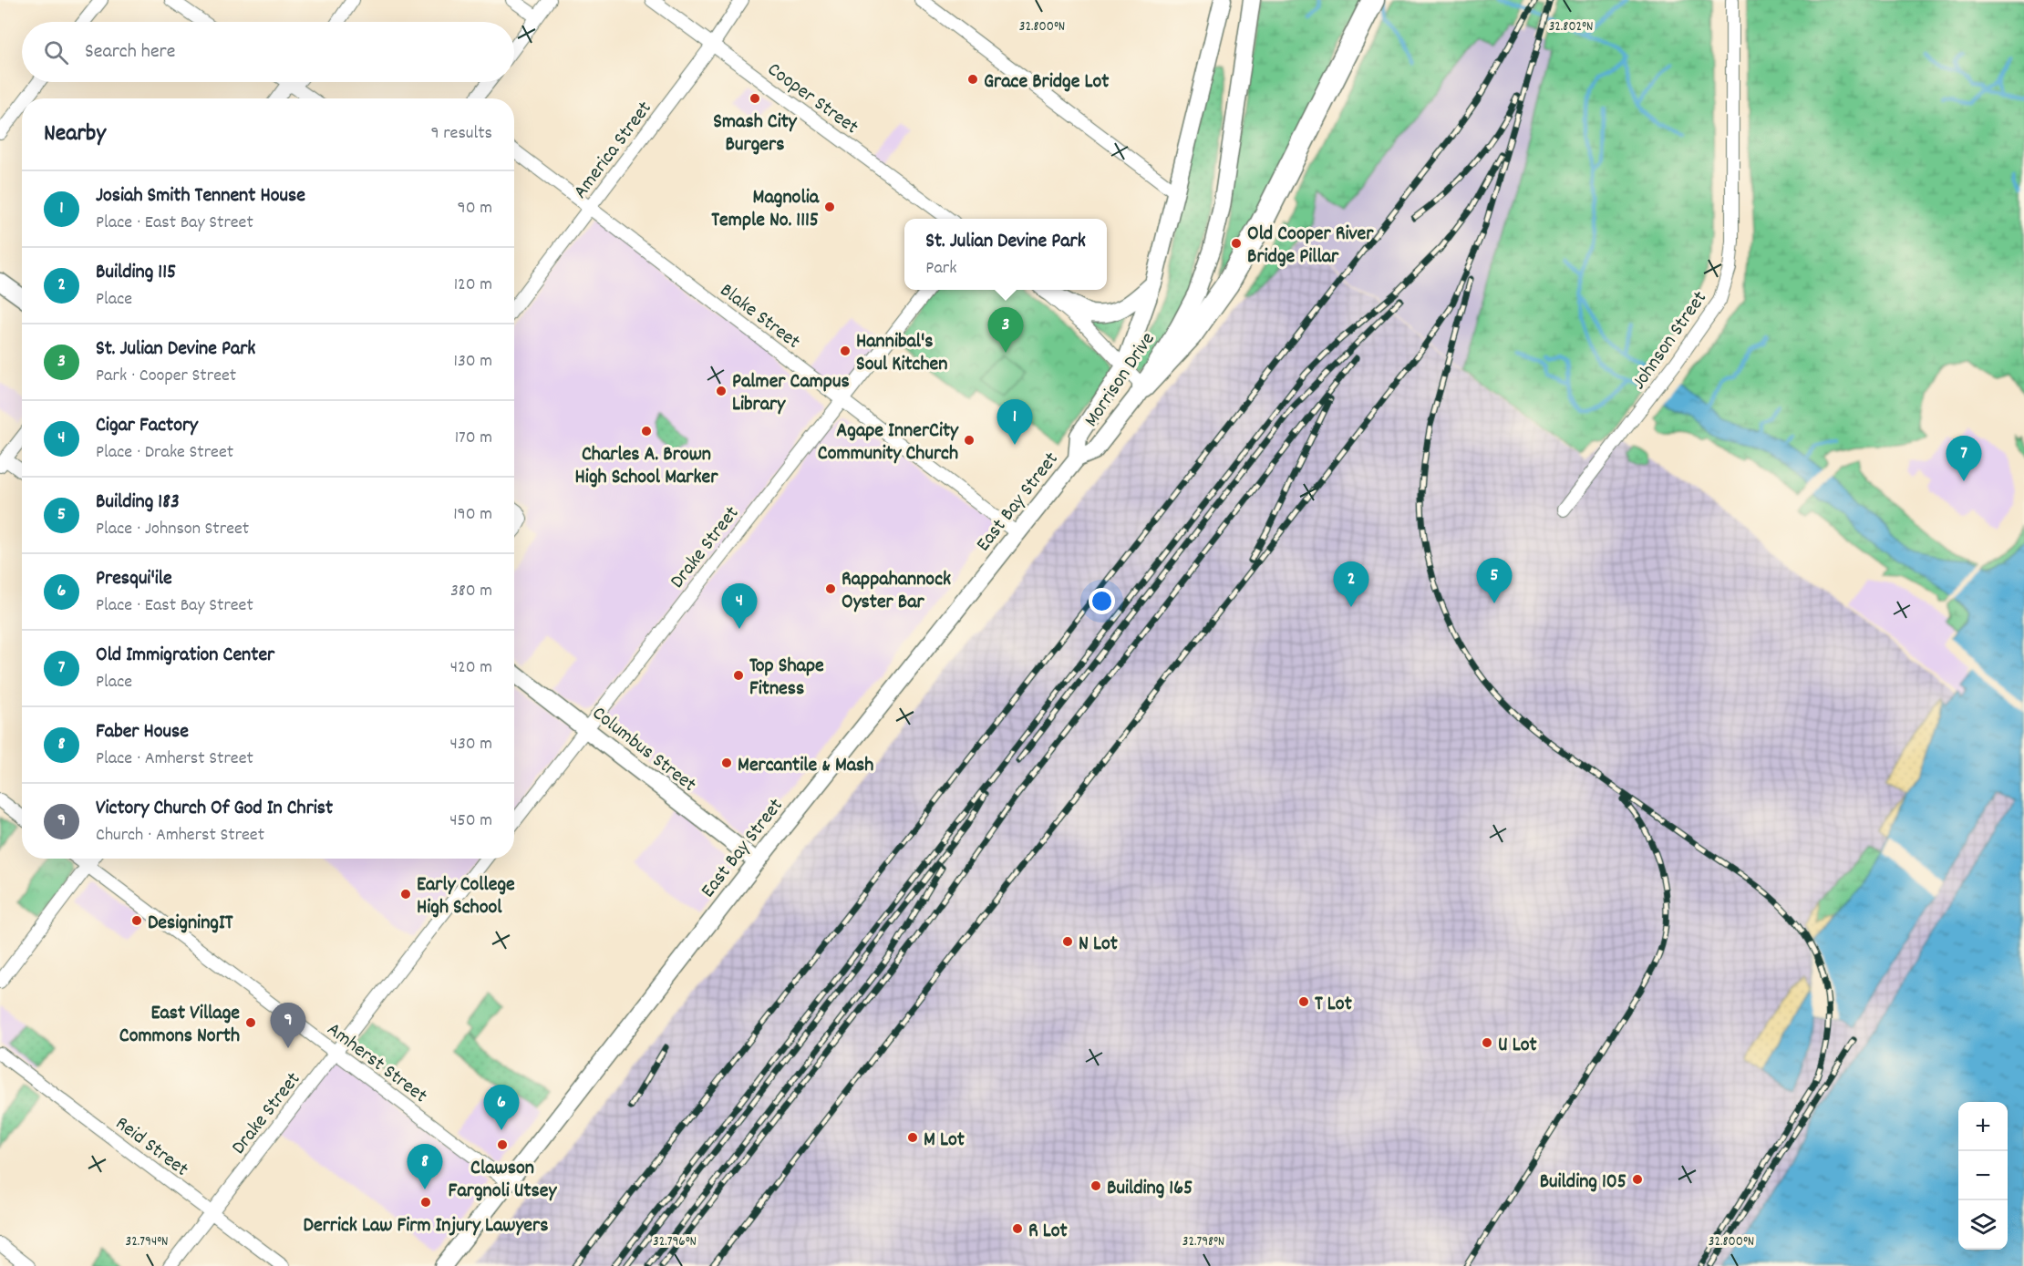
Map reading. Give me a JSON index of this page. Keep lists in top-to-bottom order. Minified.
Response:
{"streets":{"main road":["Morrison Drive","East Bay Street","Columbus Street"],"street":["Cooper Street","America Street","Blake Street","Johnson Street","Drake Street","Amherst Street","Reid Street"]},"crossings":[["Cooper Street","America Street"],["America Street","Blake Street"],["Blake Street","East Bay Street"],["Blake Street","Drake Street"],["Morrison Drive","East Bay Street"],["East Bay Street","Columbus Street"],["East Bay Street","Amherst Street"],["Drake Street","Columbus Street"],["Drake Street","Amherst Street"],["Drake Street","Reid Street"]],"places":["Grace Bridge Lot","Smash City Burgers","Magnolia Temple No. 1115","Old Cooper River Bridge Pillar","Hannibal's Soul Kitchen","Palmer Campus Library","Charles A. Brown High School Marker","Agape InnerCity Community Church","Rappahannock Oyster Bar","Top Shape Fitness","Mercantile & Mash","Early College High School","DesigningIT","N Lot","T Lot","East Village Commons North","U Lot","M Lot","Clawson Fargnoli Utsey","Building 105","Building 165","Derrick Law Firm Injury Lawyers","R Lot"],"page":{"search":"Search here","heading":["Nearby","9 results"],"list":[{"mark":"1","name":"Josiah Smith Tennent House","note":"Place · East Bay Street","value":"90 m"},{"mark":"2","name":"Building 115","note":"Place","value":"120 m"},{"mark":"3","name":"St. Julian Devine Park","note":"Park · Cooper Street","value":"130 m"},{"mark":"4","name":"Cigar Factory","note":"Place · Drake Street","value":"170 m"},{"mark":"5","name":"Building 183","note":"Place · Johnson Street","value":"190 m"},{"mark":"6","name":"Presqui'ile","note":"Place · East Bay Street","value":"380 m"},{"mark":"7","name":"Old Immigration Center","note":"Place","value":"420 m"},{"mark":"8","name":"Faber House","note":"Place · Amherst Street","value":"430 m"},{"mark":"9","name":"Victory Church Of God In Christ","note":"Church · Amherst Street","value":"450 m"}],"popup":["St. Julian Devine Park","Park"],"pins":["3","1","7","5","2","4","9","6","8"],"map_buttons":["+","−"]},"coordinates":["32.800°N","32.802°N","32.794°N","32.796°N","32.798°N"]}
